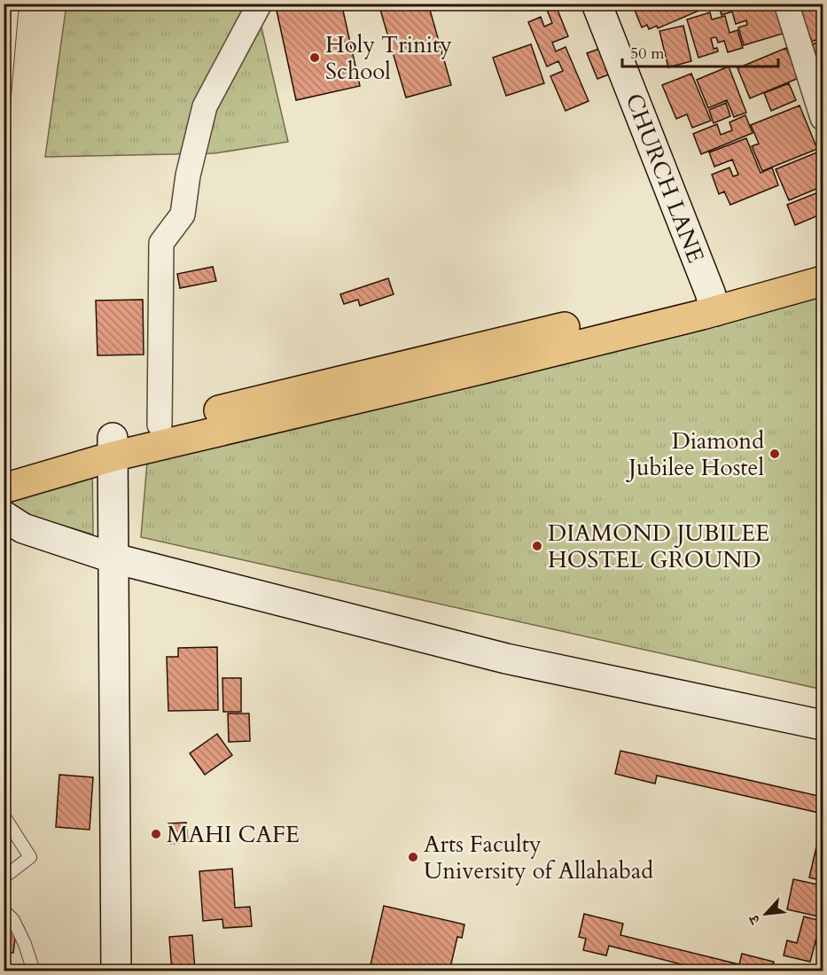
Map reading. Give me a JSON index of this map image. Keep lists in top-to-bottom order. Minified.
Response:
{"streets":{"street":["CHURCH LANE"]},"places":["Holy Trinity School","Diamond Jubilee Hostel","DIAMOND JUBILEE HOSTEL GROUND","MAHI CAFE","Arts Faculty University of Allahabad"],"scale_bar":"50 m","north":"bottom left"}
